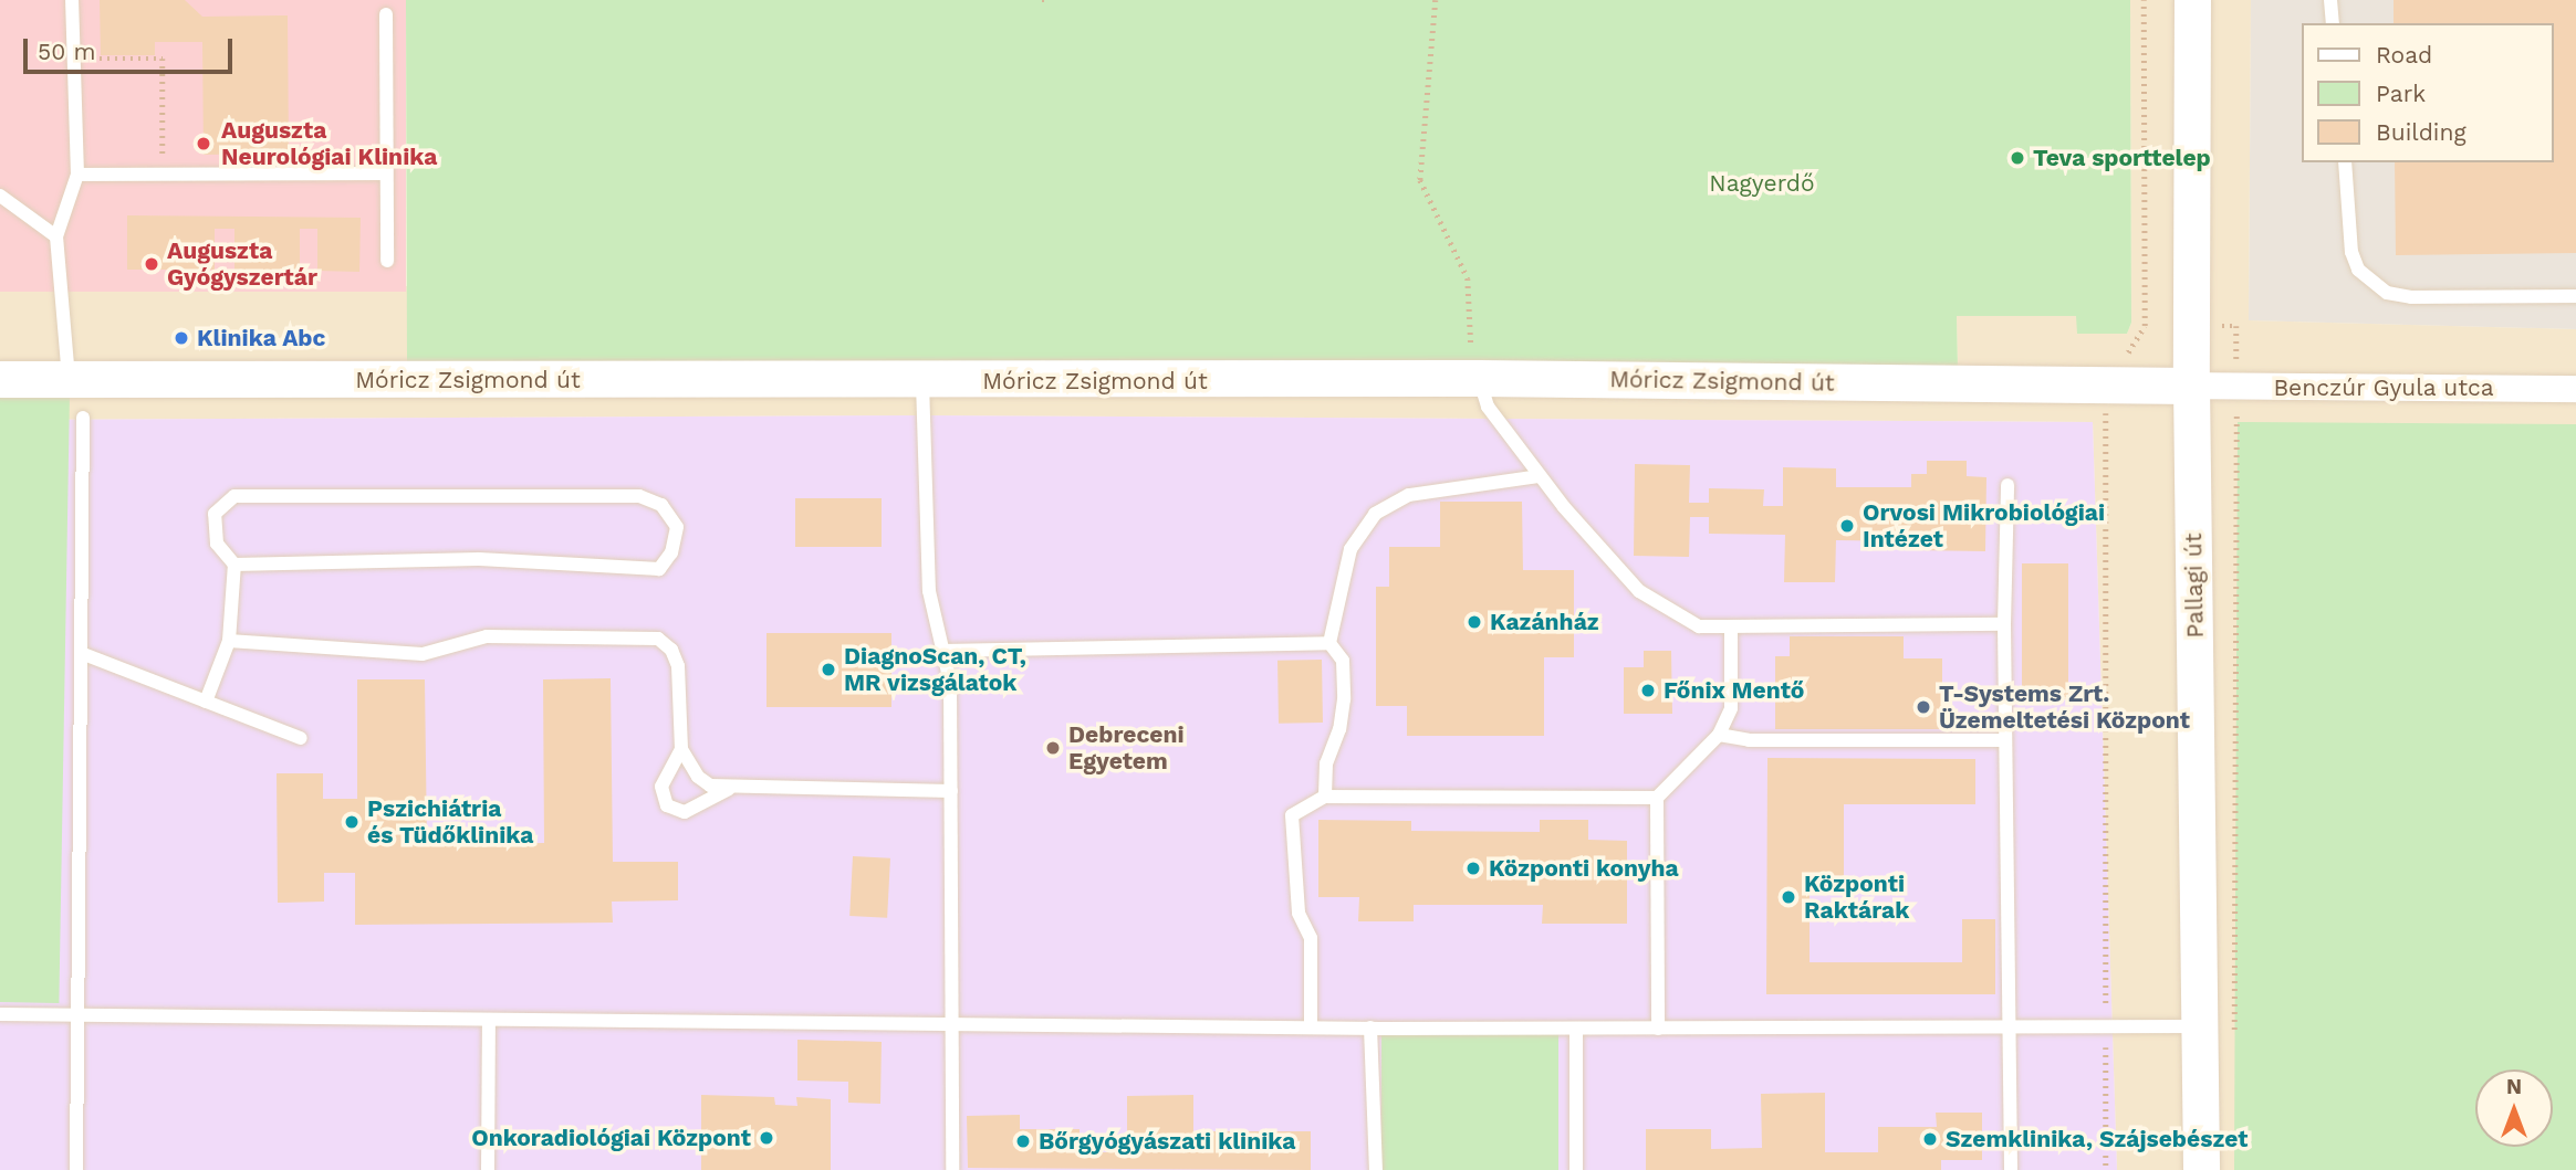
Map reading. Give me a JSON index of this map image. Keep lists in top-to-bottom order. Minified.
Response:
{"streets":{"street":["Móricz Zsigmond út","Benczúr Gyula utca","Pallagi út"]},"crossings":[["Móricz Zsigmond út","Benczúr Gyula utca"],["Móricz Zsigmond út","Pallagi út"],["Benczúr Gyula utca","Pallagi út"]],"parks":["Nagyerdő"],"places":["Auguszta Neurológiai Klinika","Teva sporttelep","Auguszta Gyógyszertár","Klinika Abc","Orvosi Mikrobiológiai Intézet","Kazánház","DiagnoScan, CT, MR vizsgálatok","Főnix Mentő","T-Systems Zrt. Üzemeltetési Központ","Debreceni Egyetem","Pszichiátria és Tüdőklinika","Központi konyha","Központi Raktárak","Onkoradiológiai Központ","Szemklinika, Szájsebészet","Bőrgyógyászati klinika"],"legend":["Road","Park","Building"],"scale_bar":"50 m","north":"top"}
